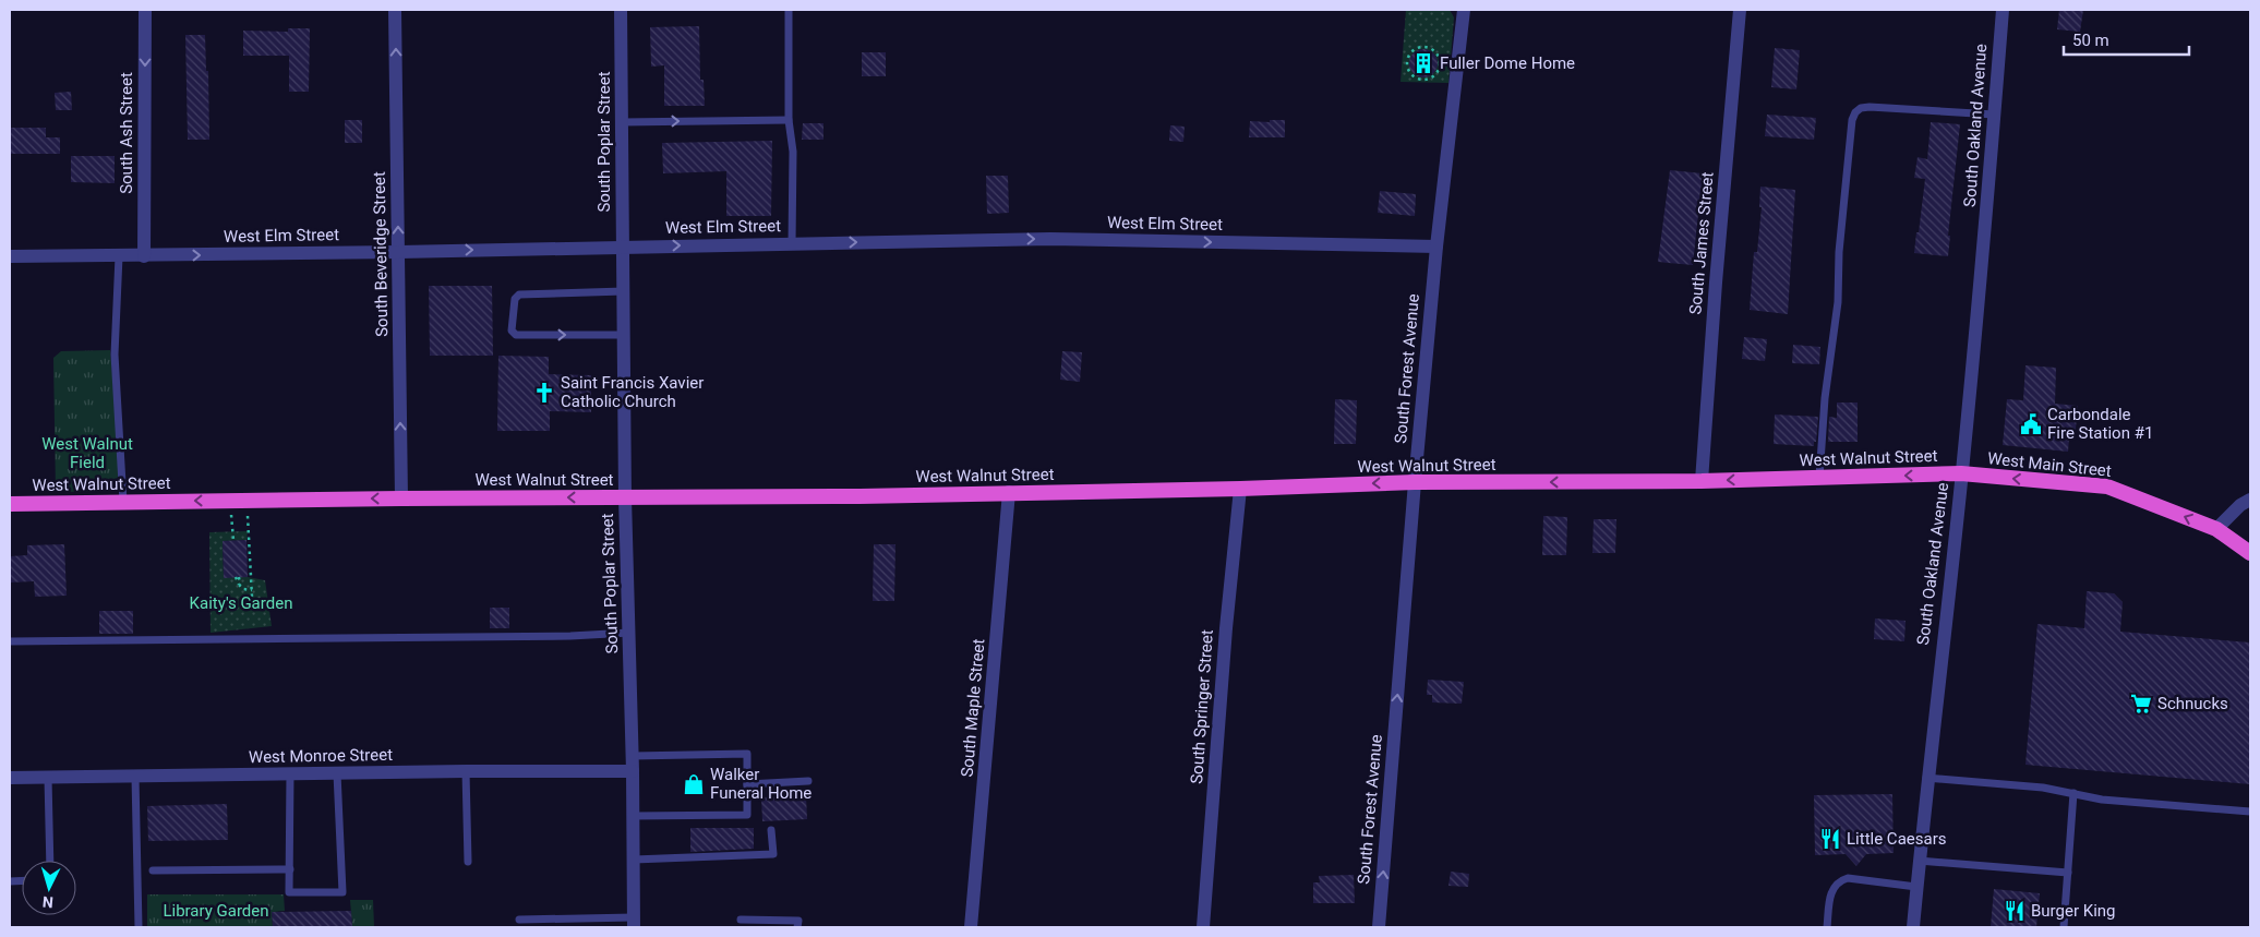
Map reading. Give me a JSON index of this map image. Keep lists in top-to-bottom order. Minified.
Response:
{"streets":{"highway":["West Walnut Street","West Main Street"],"street":["South Oakland Avenue","South Ash Street","South Poplar Street","West Elm Street","South James Street","South Beveridge Street","South Forest Avenue","South Springer Street","South Maple Street","West Monroe Street"]},"crossings":[["South Oakland Avenue","West Walnut Street"],["South Oakland Avenue","West Main Street"],["South Ash Street","West Elm Street"],["South Poplar Street","West Elm Street"],["South Poplar Street","West Walnut Street"],["South Poplar Street","West Monroe Street"],["West Elm Street","South Beveridge Street"],["West Elm Street","South Forest Avenue"],["South James Street","West Walnut Street"],["South Beveridge Street","West Walnut Street"],["South Forest Avenue","West Walnut Street"],["West Walnut Street","West Main Street"],["West Walnut Street","South Springer Street"],["West Walnut Street","South Maple Street"]],"one_way":["South Ash Street","West Elm Street","South Beveridge Street","South Forest Avenue","West Walnut Street","West Main Street"],"parks":["West Walnut Field","Kaity's Garden","Library Garden"],"places":{"building":["Fuller Dome Home"],"church":["Saint Francis Xavier Catholic Church"],"public building":["Carbondale Fire Station #1"],"supermarket":["Schnucks"],"shop":["Walker Funeral Home"],"restaurant":["Little Caesars","Burger King"]},"scale_bar":"50 m","north":"bottom"}
